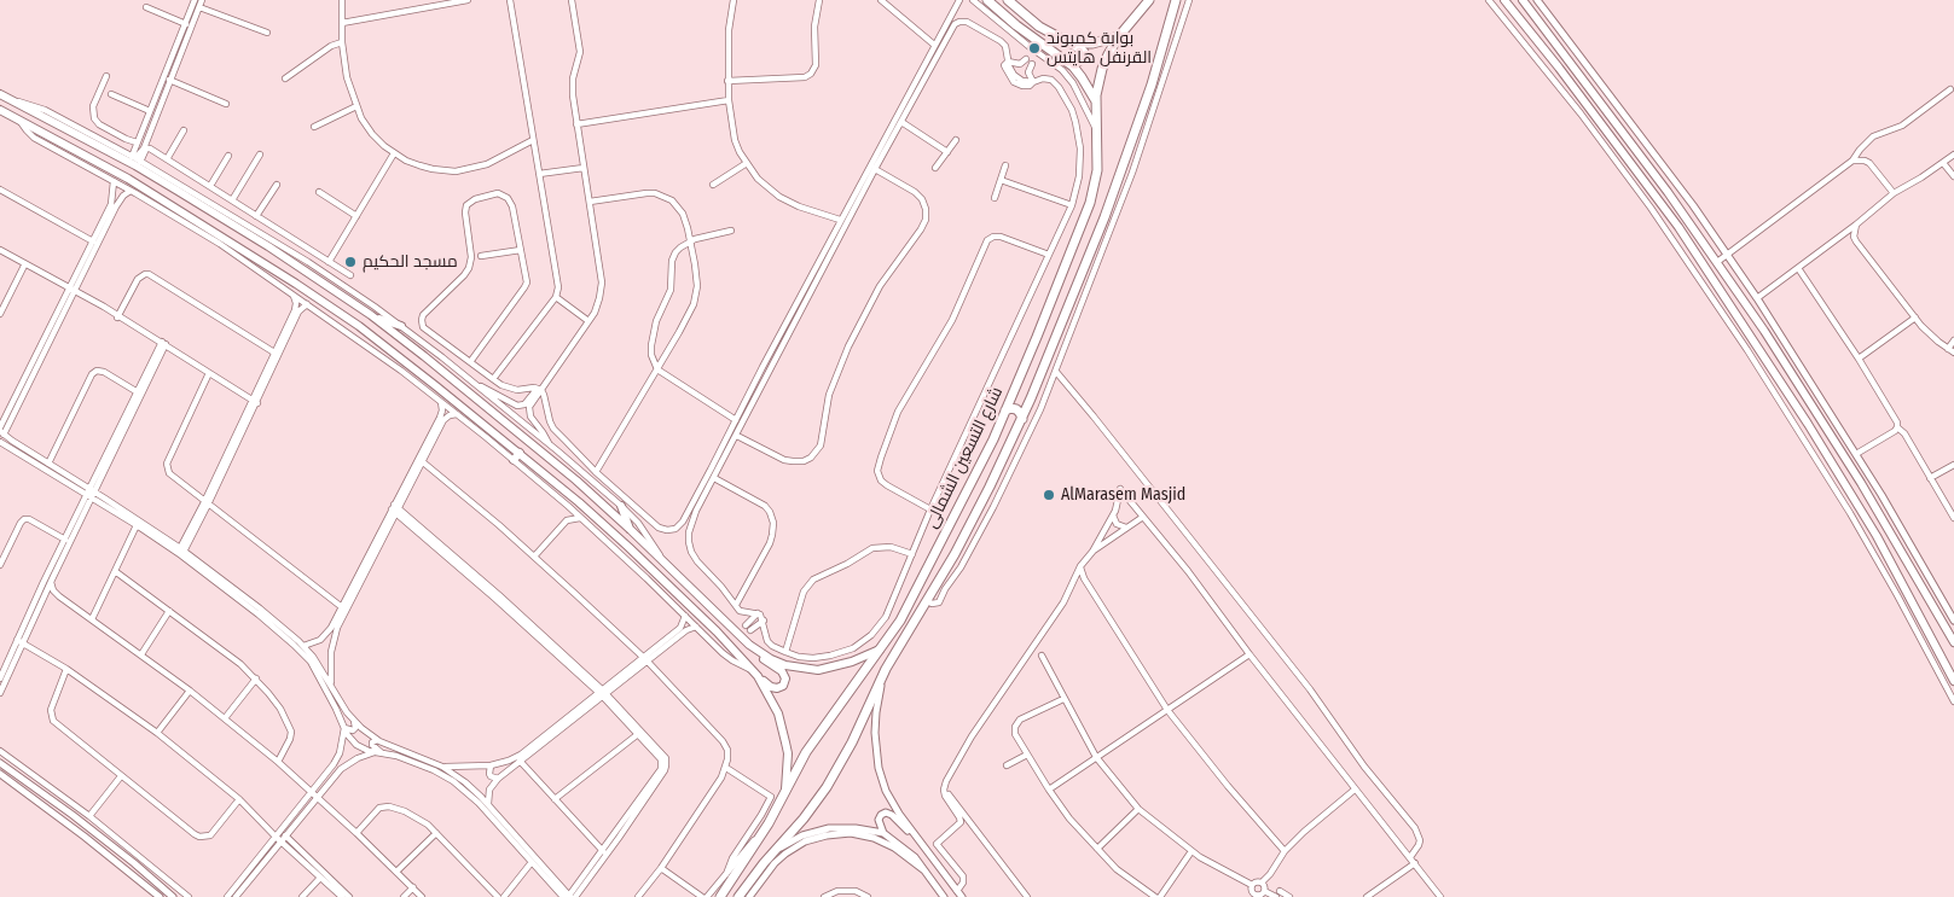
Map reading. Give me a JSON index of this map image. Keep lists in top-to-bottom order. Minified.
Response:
{"streets":{"main road":["شارع التسعين الشمالى"]},"places":["بوابة كمبوند القرنفل هايتس","مسجد الحكيم","AlMarasem Masjid"]}
